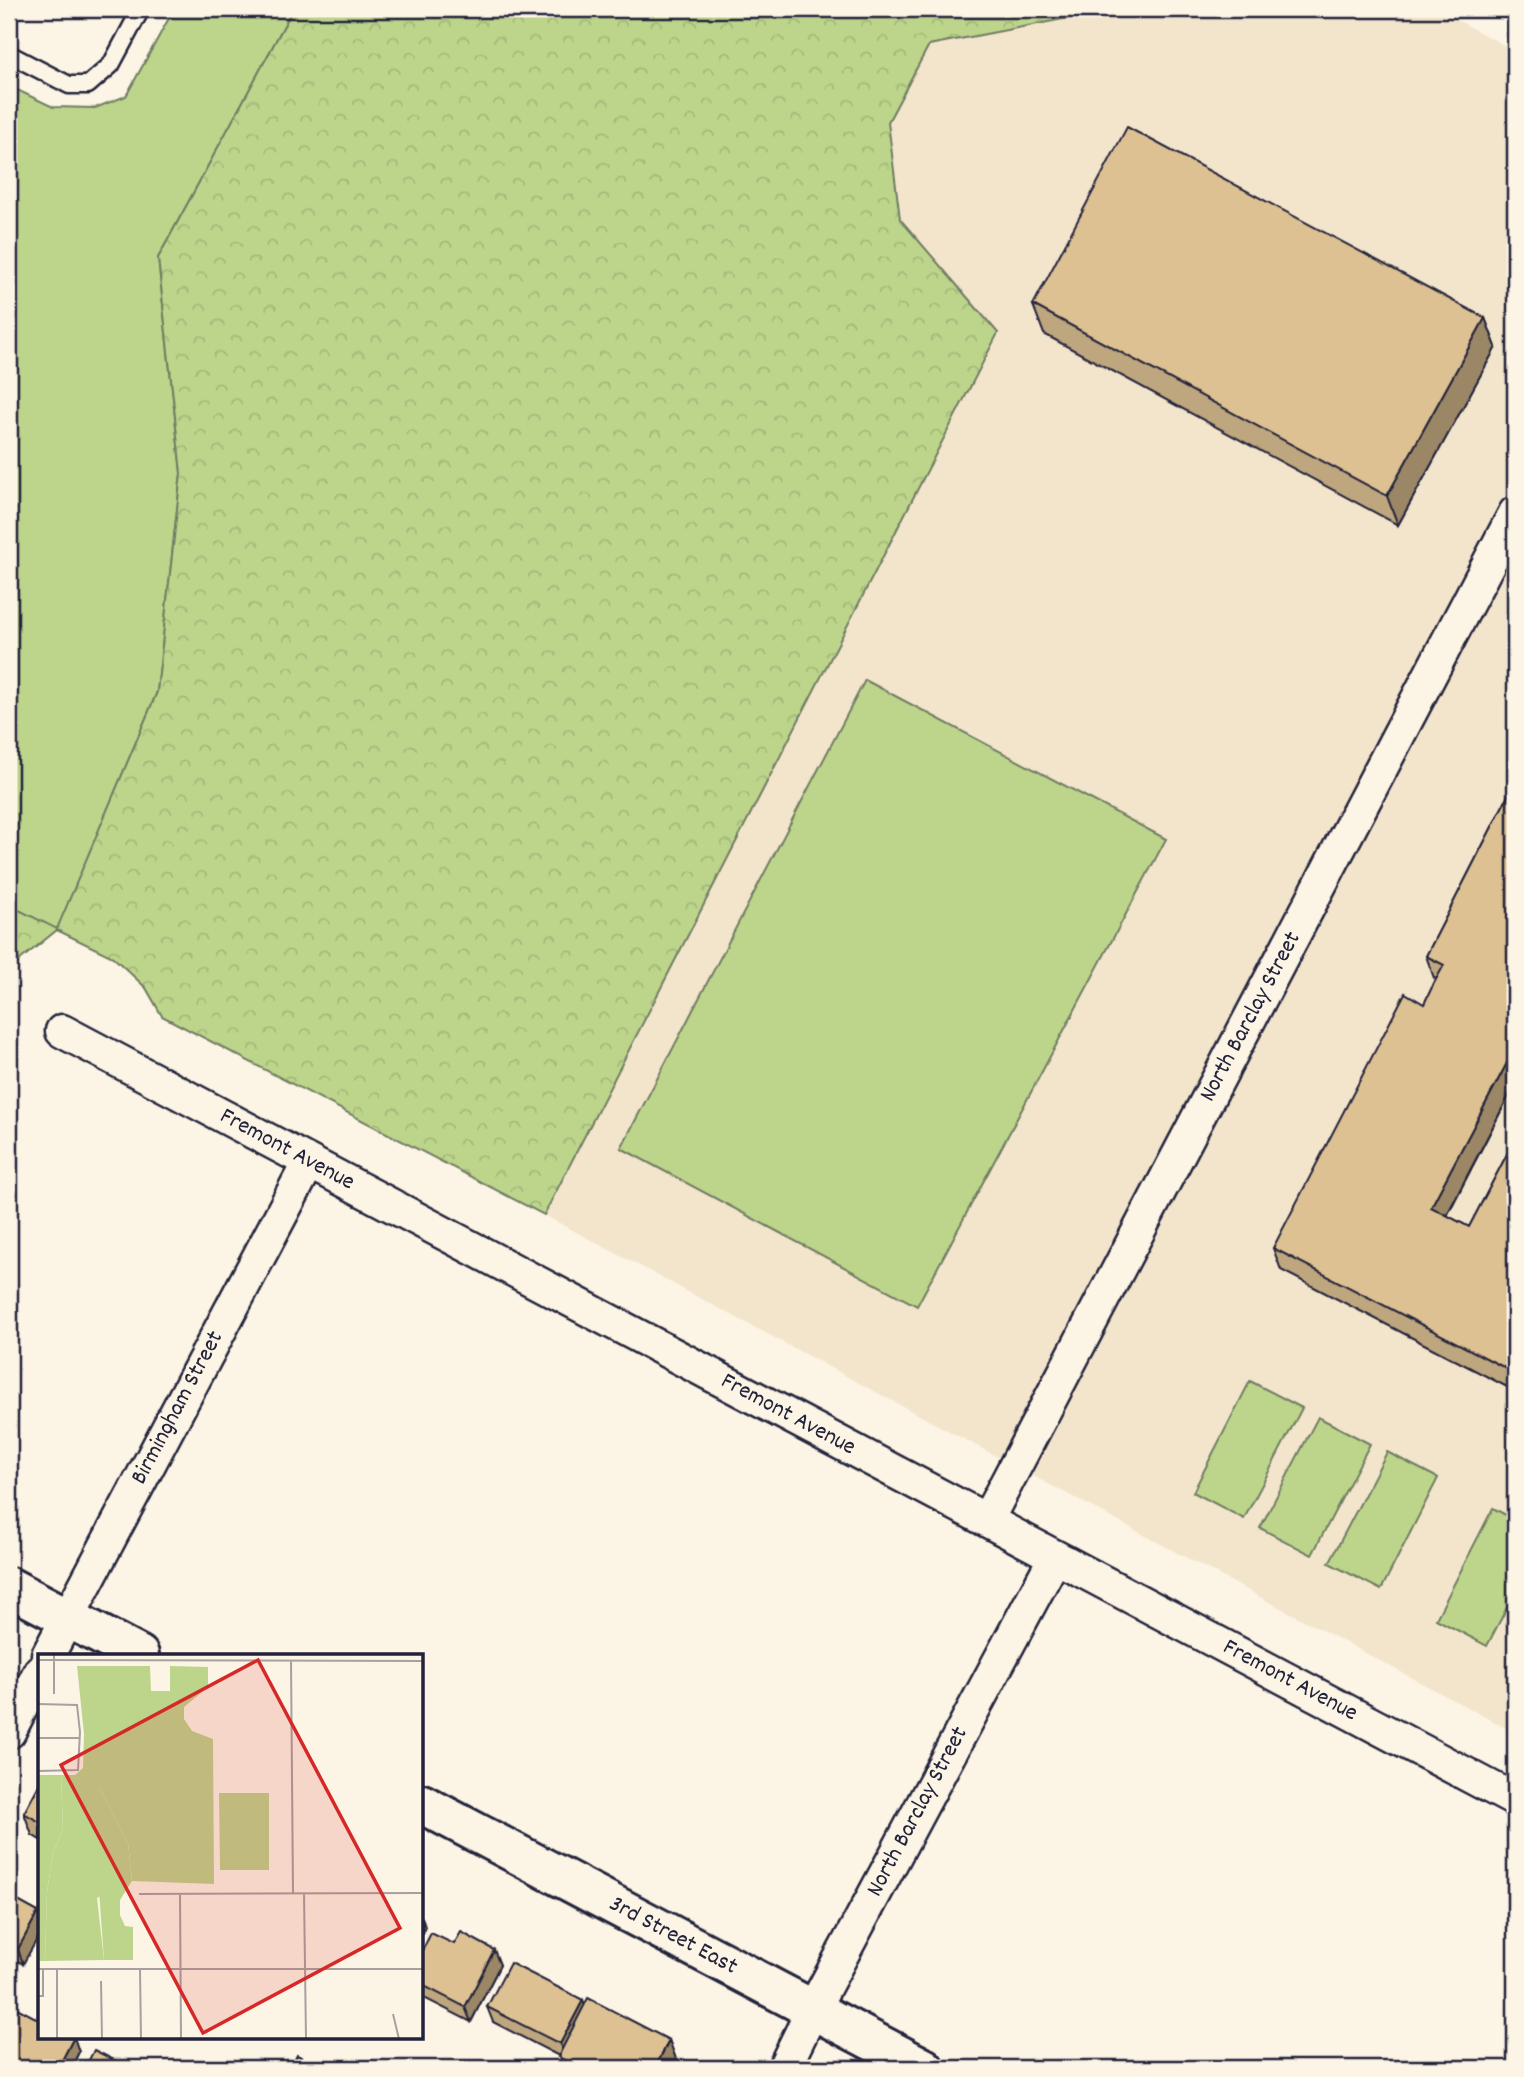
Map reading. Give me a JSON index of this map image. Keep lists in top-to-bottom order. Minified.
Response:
{"streets":{"street":["North Barclay Street","Fremont Avenue","Birmingham Street","3rd Street East"]},"crossings":[["North Barclay Street","Fremont Avenue"],["North Barclay Street","3rd Street East"],["Fremont Avenue","Birmingham Street"]]}
